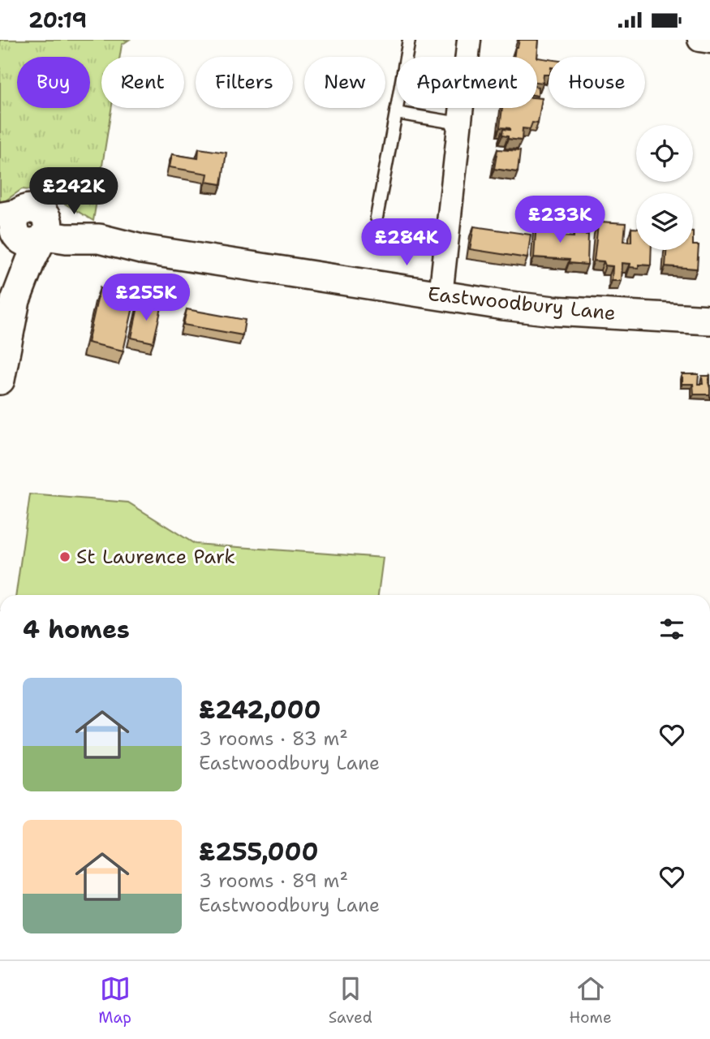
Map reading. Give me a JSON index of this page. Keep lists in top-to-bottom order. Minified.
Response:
{"streets":{"street":["Eastwoodbury Lane"]},"places":["St Laurence Park"],"page":{"status":"20:19","chip":["Buy","Rent","Filters","New","Apartment","House"],"price":["£242K","£233K","£284K","£255K"],"heading":"4 homes","list":[{"name":"£242,000","note":"3 rooms · 83 m² · Eastwoodbury Lane"},{"name":"£255,000","note":"3 rooms · 89 m² · Eastwoodbury Lane"}],"tabs":["Map","Saved","Home"]}}
